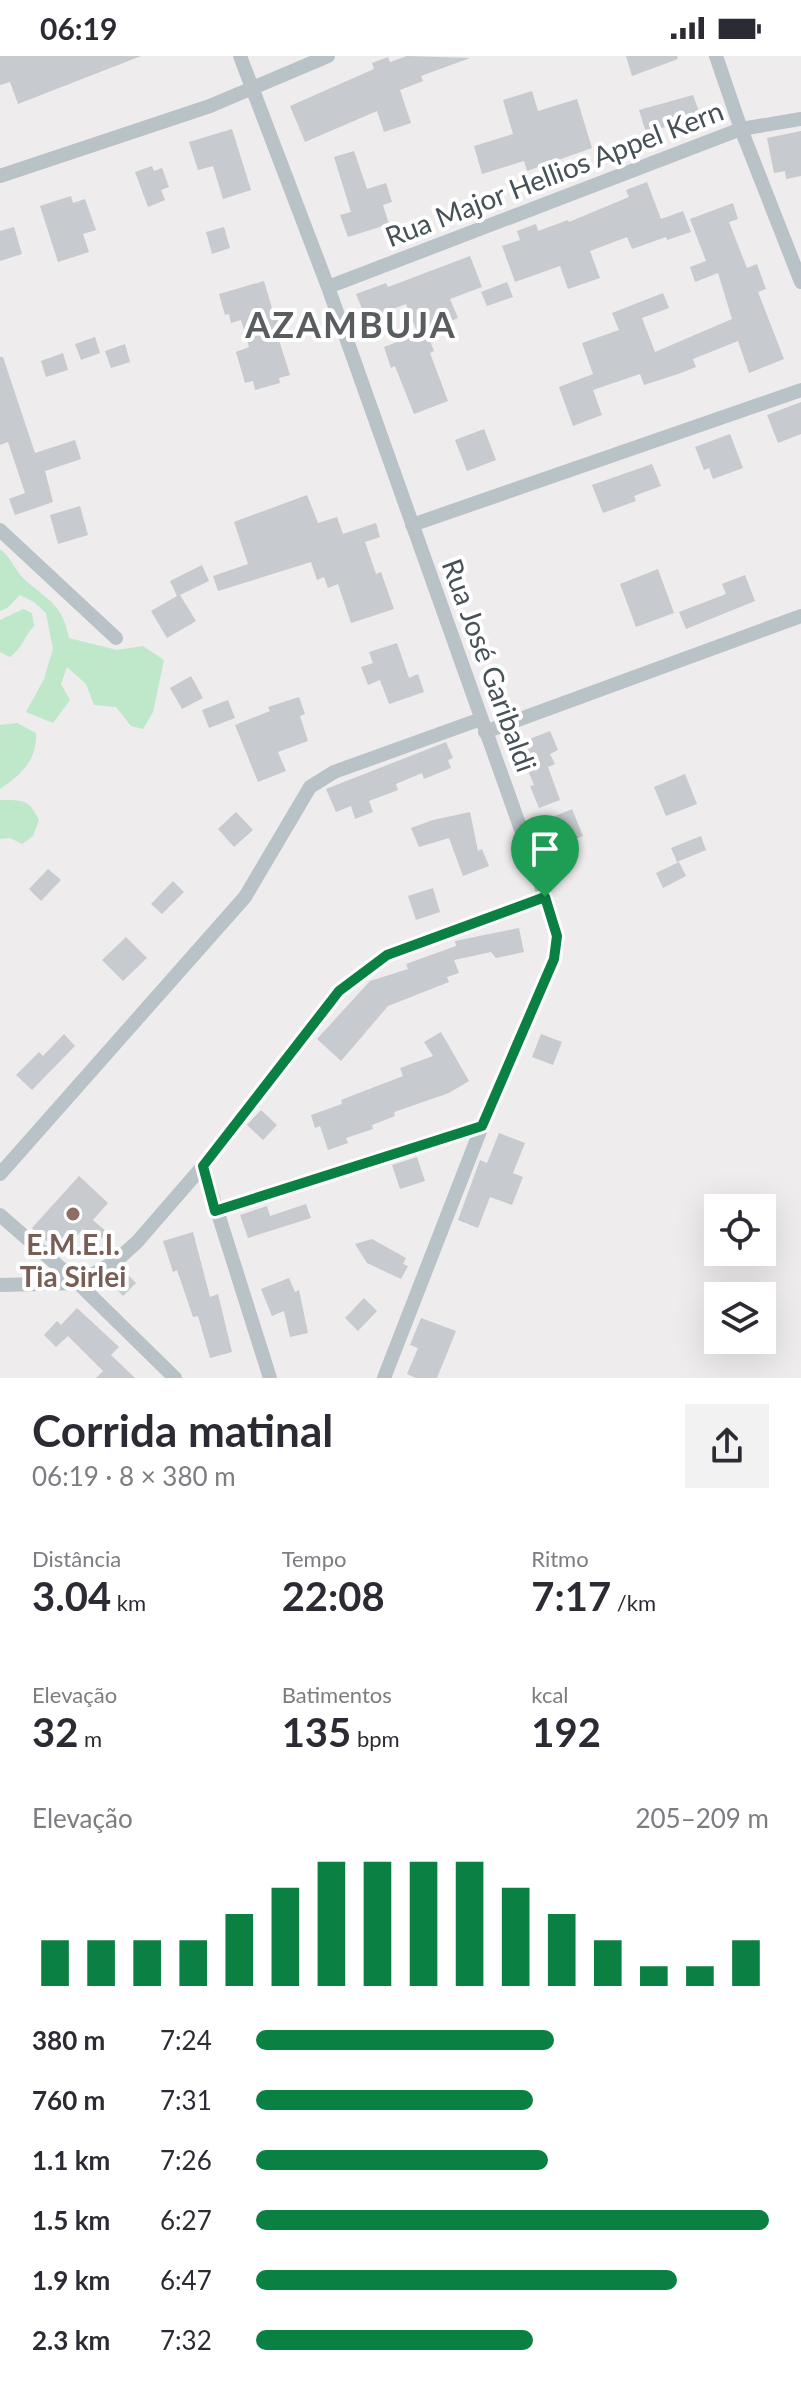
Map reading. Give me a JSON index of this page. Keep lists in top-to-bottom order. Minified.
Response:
{"streets":{"street":["Rua Major Hellios Appel Kern","Rua José Garibaldi"]},"crossings":[["Rua Major Hellios Appel Kern","Rua José Garibaldi"]],"districts":["AZAMBUJA"],"places":["E.M.E.I. Tia Sirlei"],"page":{"status":"06:19","heading":["Corrida matinal","06:19 · 8 × 380 m"],"stats":[["Distância","3.04 km"],["Tempo","22:08"],["Ritmo","7:17 /km"],["Elevação","32 m"],["Batimentos","135 bpm"],["kcal","192"]],"chart":["Elevação","205–209 m"],"list":[{"name":"380 m","note":"7:24"},{"name":"760 m","note":"7:31"},{"name":"1.1 km","note":"7:26"},{"name":"1.5 km","note":"6:27"},{"name":"1.9 km","note":"6:47"},{"name":"2.3 km","note":"7:32"}]}}
